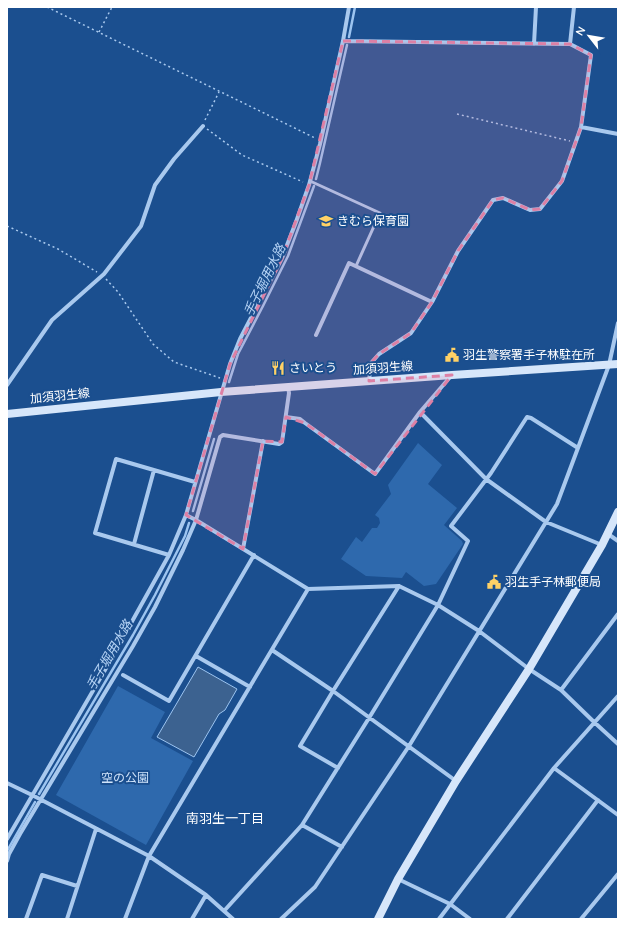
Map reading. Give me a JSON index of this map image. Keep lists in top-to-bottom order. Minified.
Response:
{"streets":{"main road":["加須羽生線"]},"districts":["南羽生一丁目"],"water":["手子堀用水路"],"parks":["空の公園"],"places":{"school or university":["きむら保育園"],"public building":["羽生警察署手子林駐在所","羽生手子林郵便局"],"restaurant":["さいとう"]},"north":"top left"}
